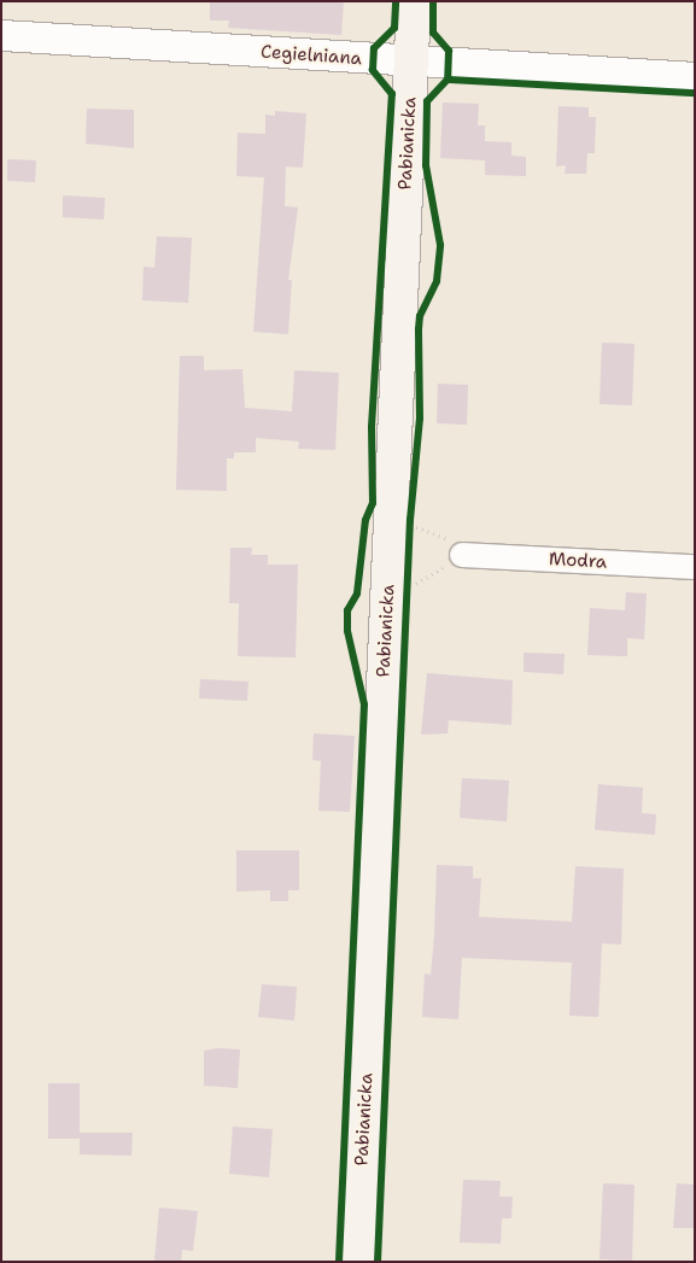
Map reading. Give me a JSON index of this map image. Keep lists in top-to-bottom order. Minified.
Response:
{"streets":{"main road":["Pabianicka"],"street":["Cegielniana","Modra"]},"crossings":[["Cegielniana","Pabianicka"]]}
